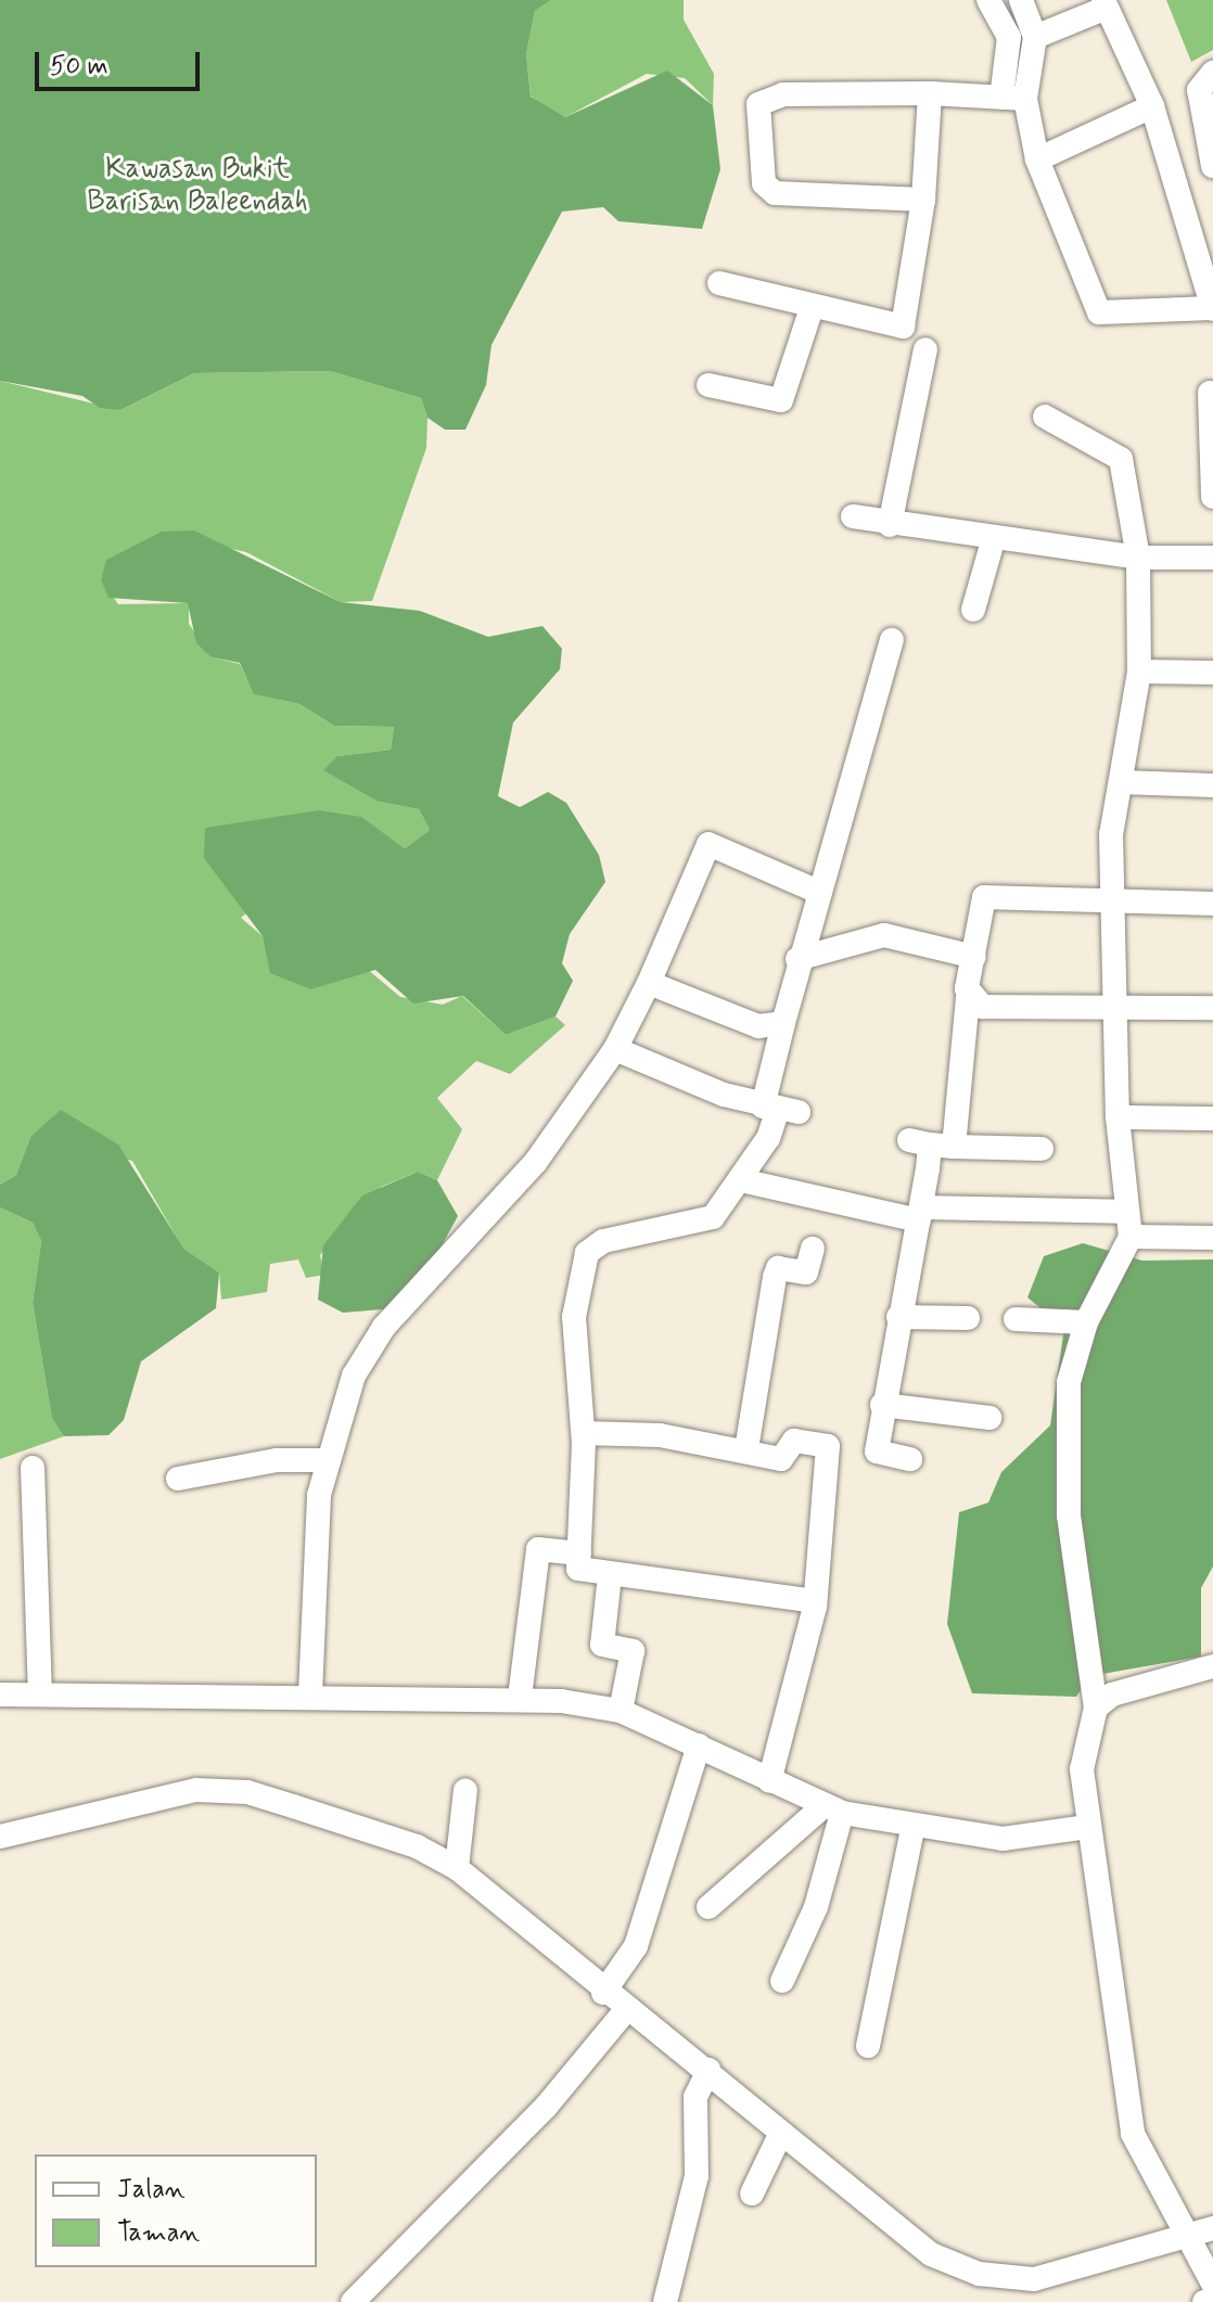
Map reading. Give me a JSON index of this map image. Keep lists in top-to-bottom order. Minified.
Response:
{"parks":["Kawasan Bukit Barisan Baleendah"],"legend":["Jalan","Taman"],"scale_bar":"50 m"}
